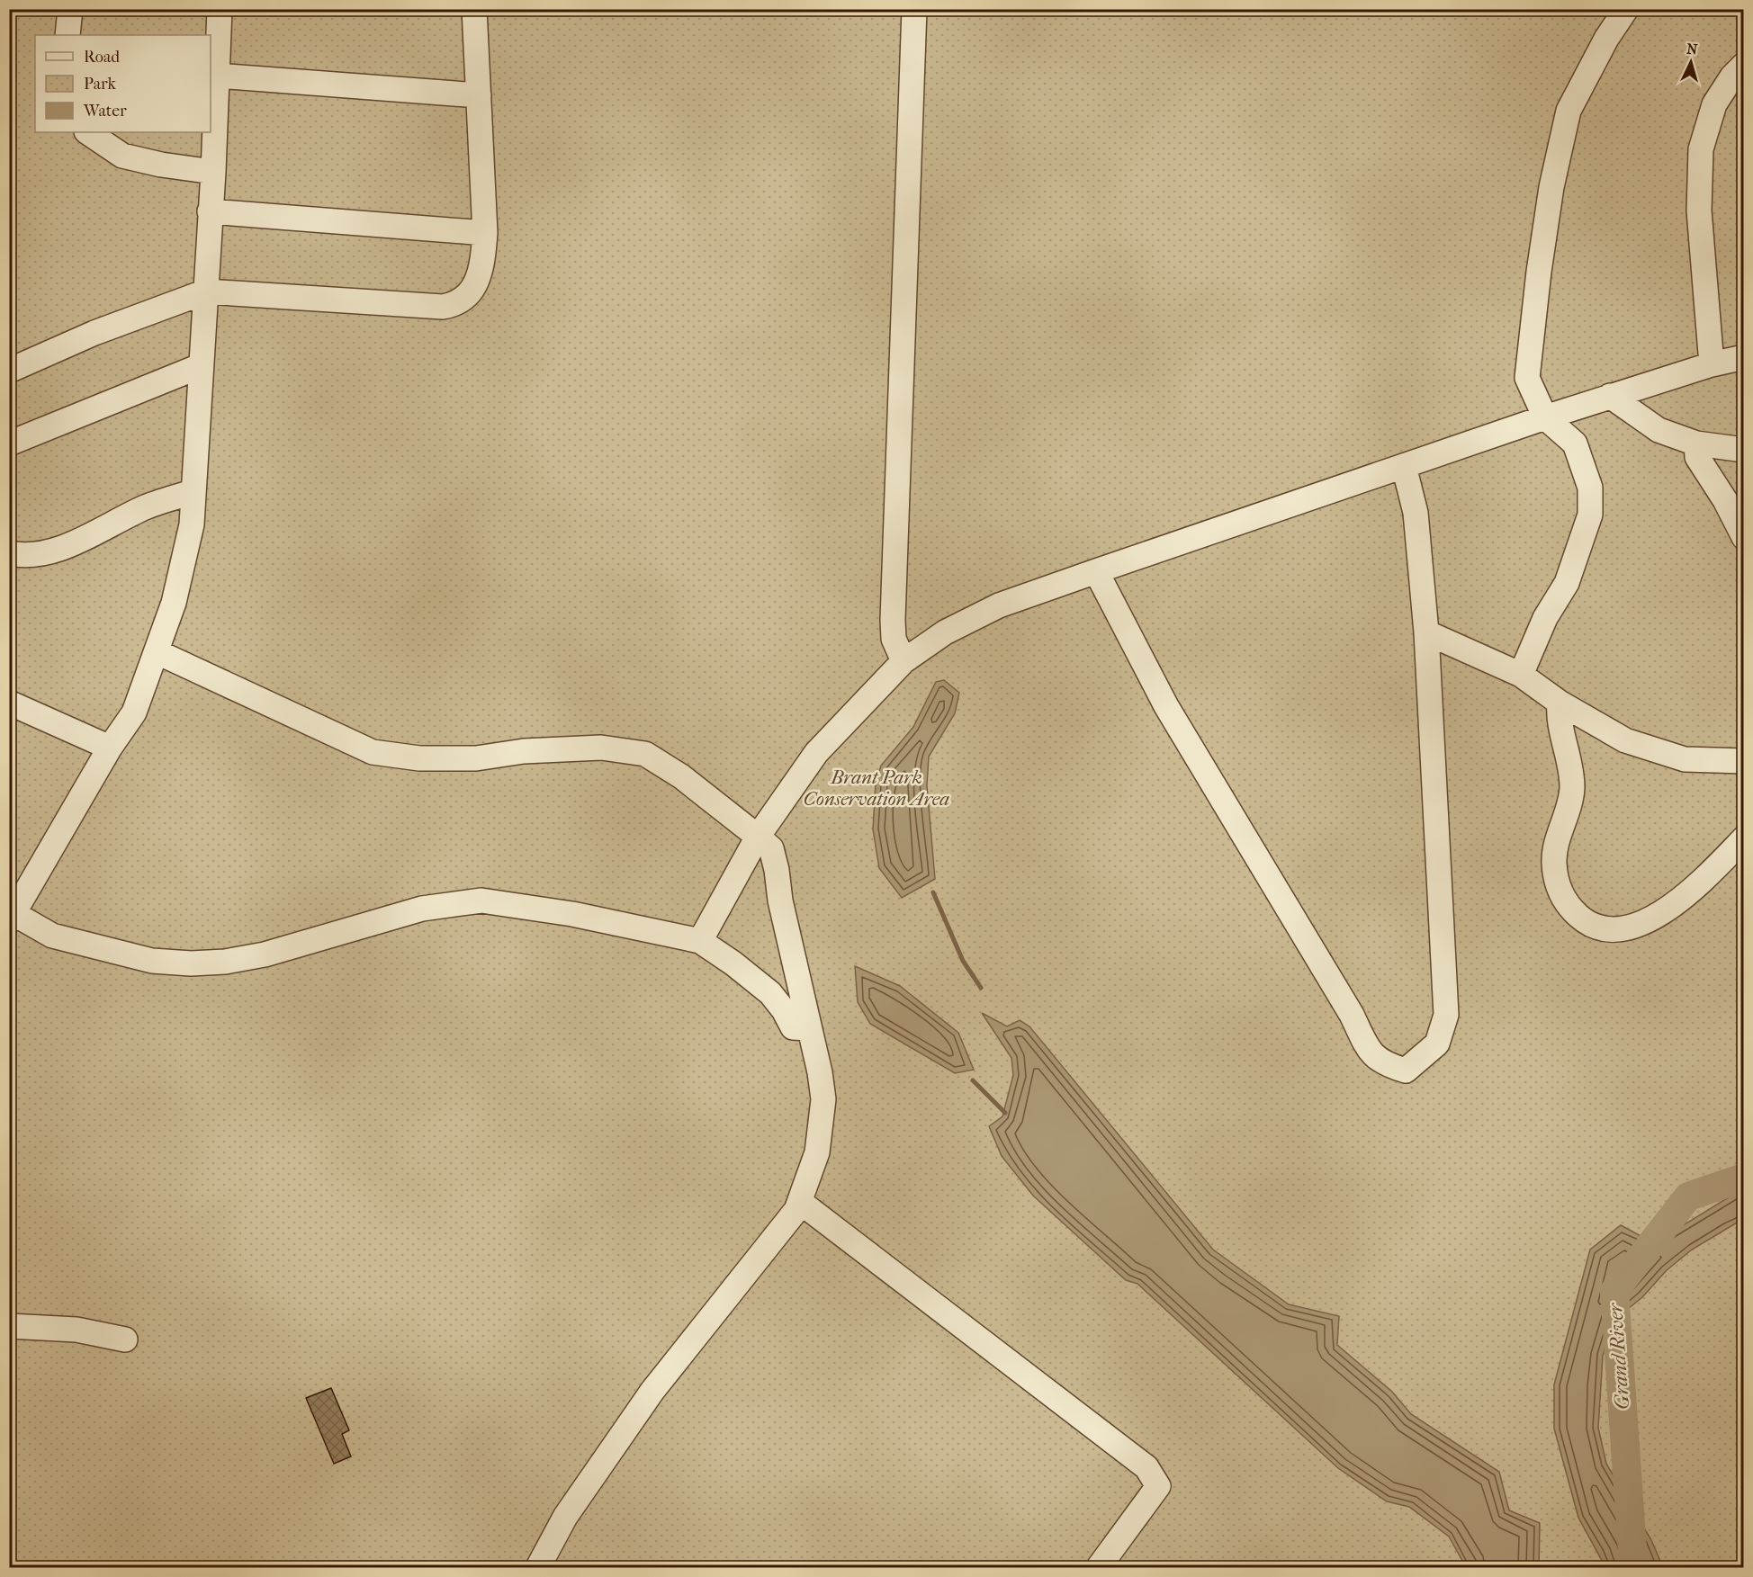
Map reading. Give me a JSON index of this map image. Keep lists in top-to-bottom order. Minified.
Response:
{"water":["Grand River"],"parks":["Brant Park Conservation Area"],"legend":["Road","Park","Water"],"north":"top"}
